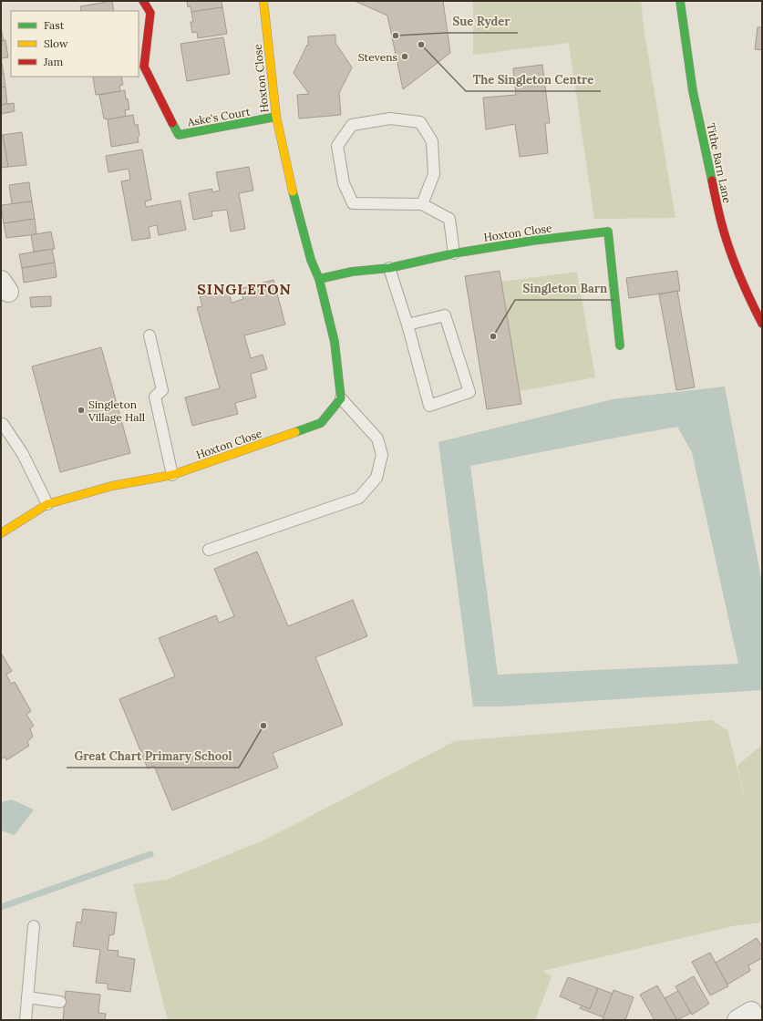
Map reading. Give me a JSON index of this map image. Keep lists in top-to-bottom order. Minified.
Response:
{"streets":{"street":["Hoxton Close","Aske's Court","Tithe Barn Lane"]},"crossings":[["Hoxton Close","Aske's Court"]],"districts":["SINGLETON"],"places":["Sue Ryder","The Singleton Centre","Stevens","Singleton Barn","Singleton Village Hall","Great Chart Primary School"],"legend":["Fast","Slow","Jam"]}
